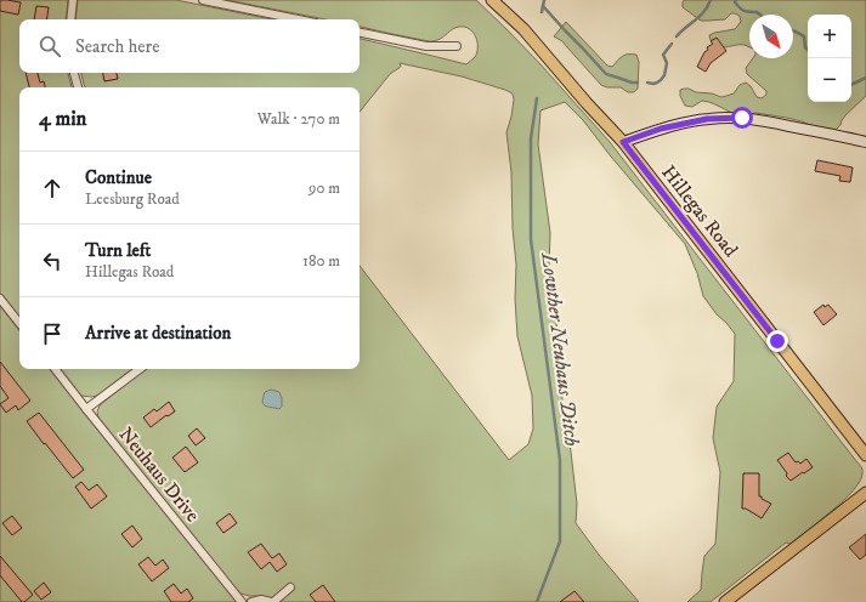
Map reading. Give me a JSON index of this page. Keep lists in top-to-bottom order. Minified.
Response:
{"streets":{"main road":["Hillegas Road"],"street":["Neuhaus Drive"]},"water":["Lowther Neuhaus Ditch"],"north":"bottom right","page":{"map_buttons":["+","−"],"search":"Search here","heading":["4 min","Walk · 270 m"],"list":[["Continue","Leesburg Road","90 m"],["Turn left","Hillegas Road","180 m"],"Arrive at destination"]}}
